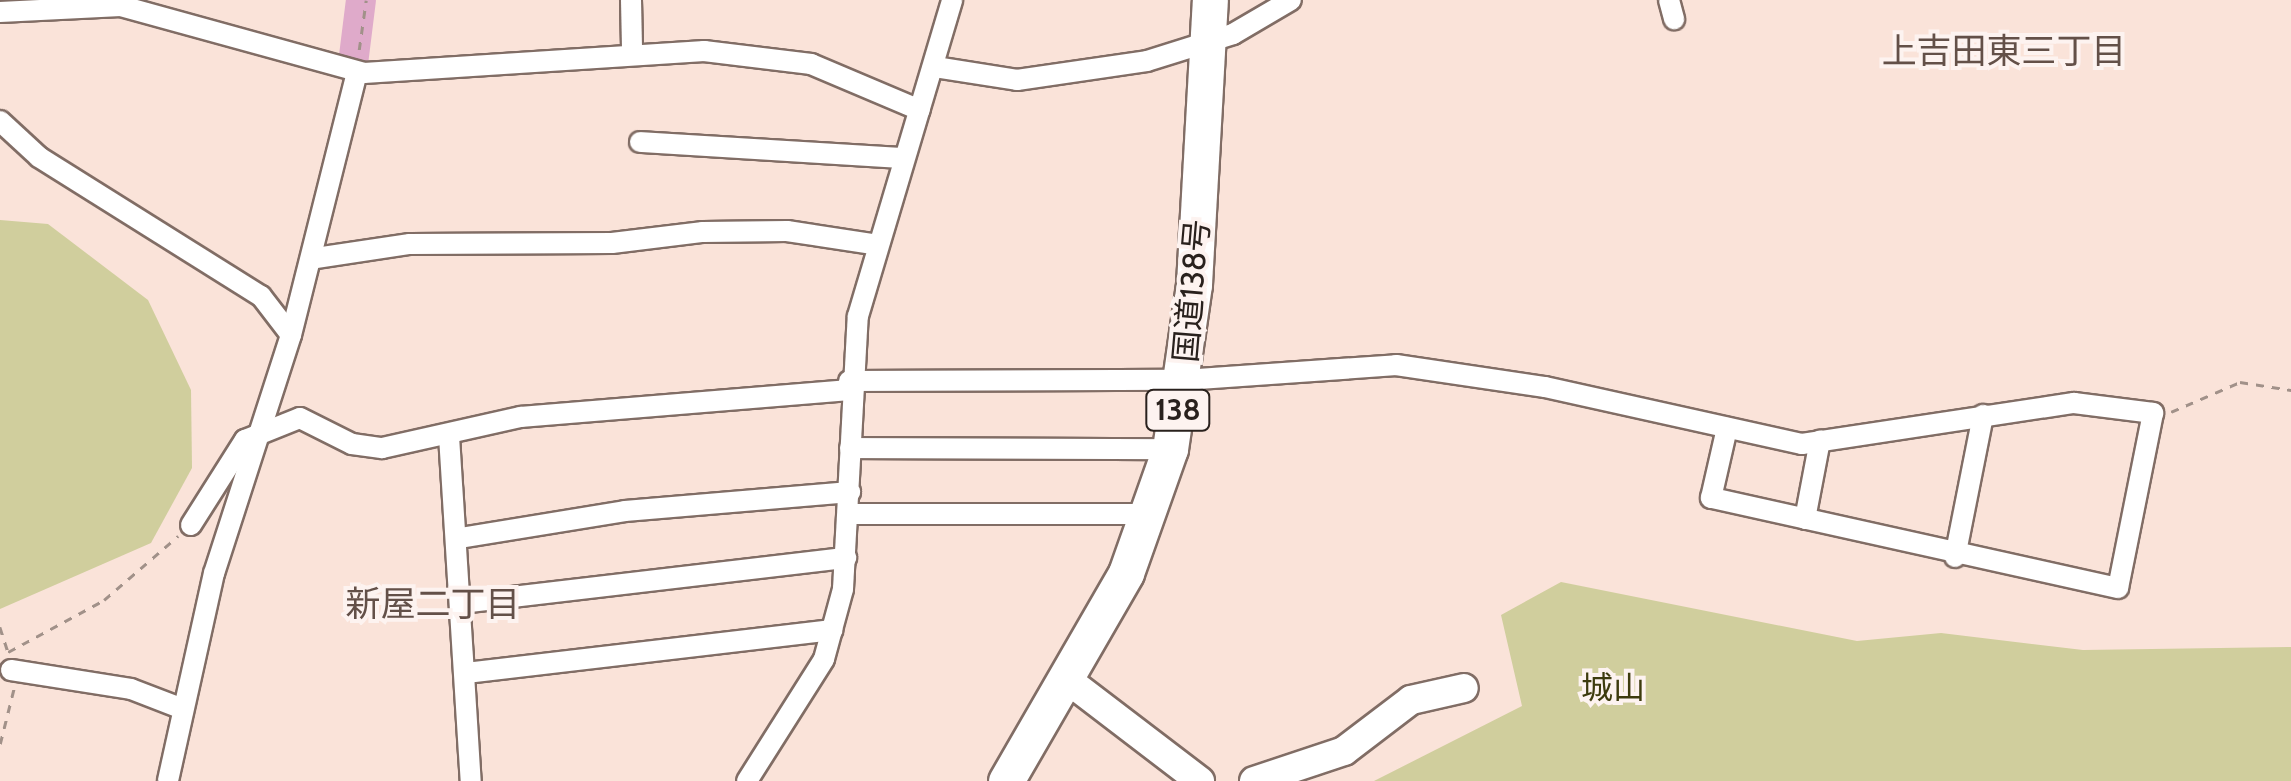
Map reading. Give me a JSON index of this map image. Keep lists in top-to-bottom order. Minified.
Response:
{"streets":{"highway":["国道138号","138"]},"districts":["上吉田東三丁目","新屋二丁目"],"parks":["城山"]}
